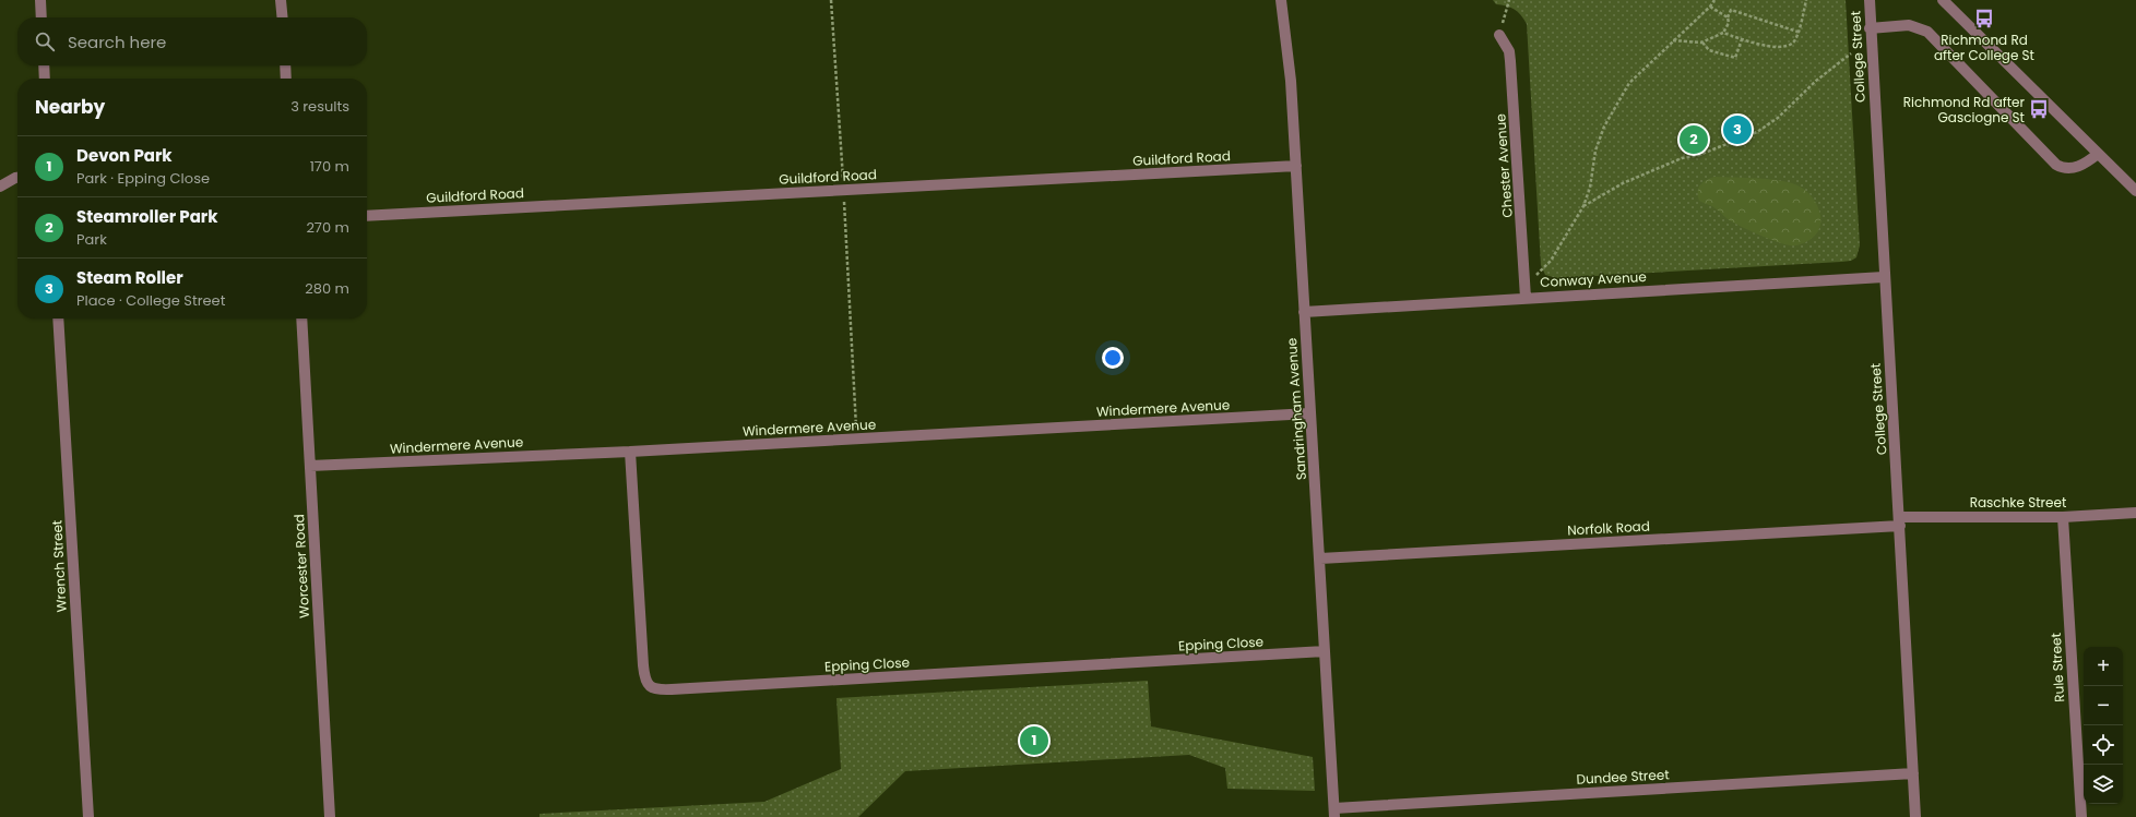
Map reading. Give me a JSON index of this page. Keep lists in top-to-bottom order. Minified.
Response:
{"streets":{"street":["College Street","Guildford Road","Chester Avenue","Conway Avenue","Windermere Avenue","Sandringham Avenue","Raschke Street","Norfolk Road","Wrench Street","Worcester Road","Epping Close","Rule Street","Dundee Street"]},"crossings":[["College Street","Conway Avenue"],["College Street","Raschke Street"],["College Street","Norfolk Road"],["College Street","Dundee Street"],["Guildford Road","Sandringham Avenue"],["Chester Avenue","Conway Avenue"],["Conway Avenue","Sandringham Avenue"],["Windermere Avenue","Sandringham Avenue"],["Windermere Avenue","Worcester Road"],["Windermere Avenue","Epping Close"],["Sandringham Avenue","Norfolk Road"],["Sandringham Avenue","Epping Close"],["Sandringham Avenue","Dundee Street"],["Raschke Street","Norfolk Road"],["Raschke Street","Rule Street"]],"places":{"bus stop":["Richmond Rd after College St","Richmond Rd after Gasciogne St"]},"page":{"search":"Search here","heading":["Nearby","3 results"],"pins":["3","2","1"],"list":[{"mark":"1","name":"Devon Park","note":"Park · Epping Close","value":"170 m"},{"mark":"2","name":"Steamroller Park","note":"Park","value":"270 m"},{"mark":"3","name":"Steam Roller","note":"Place · College Street","value":"280 m"}],"map_buttons":["+","−"]}}
